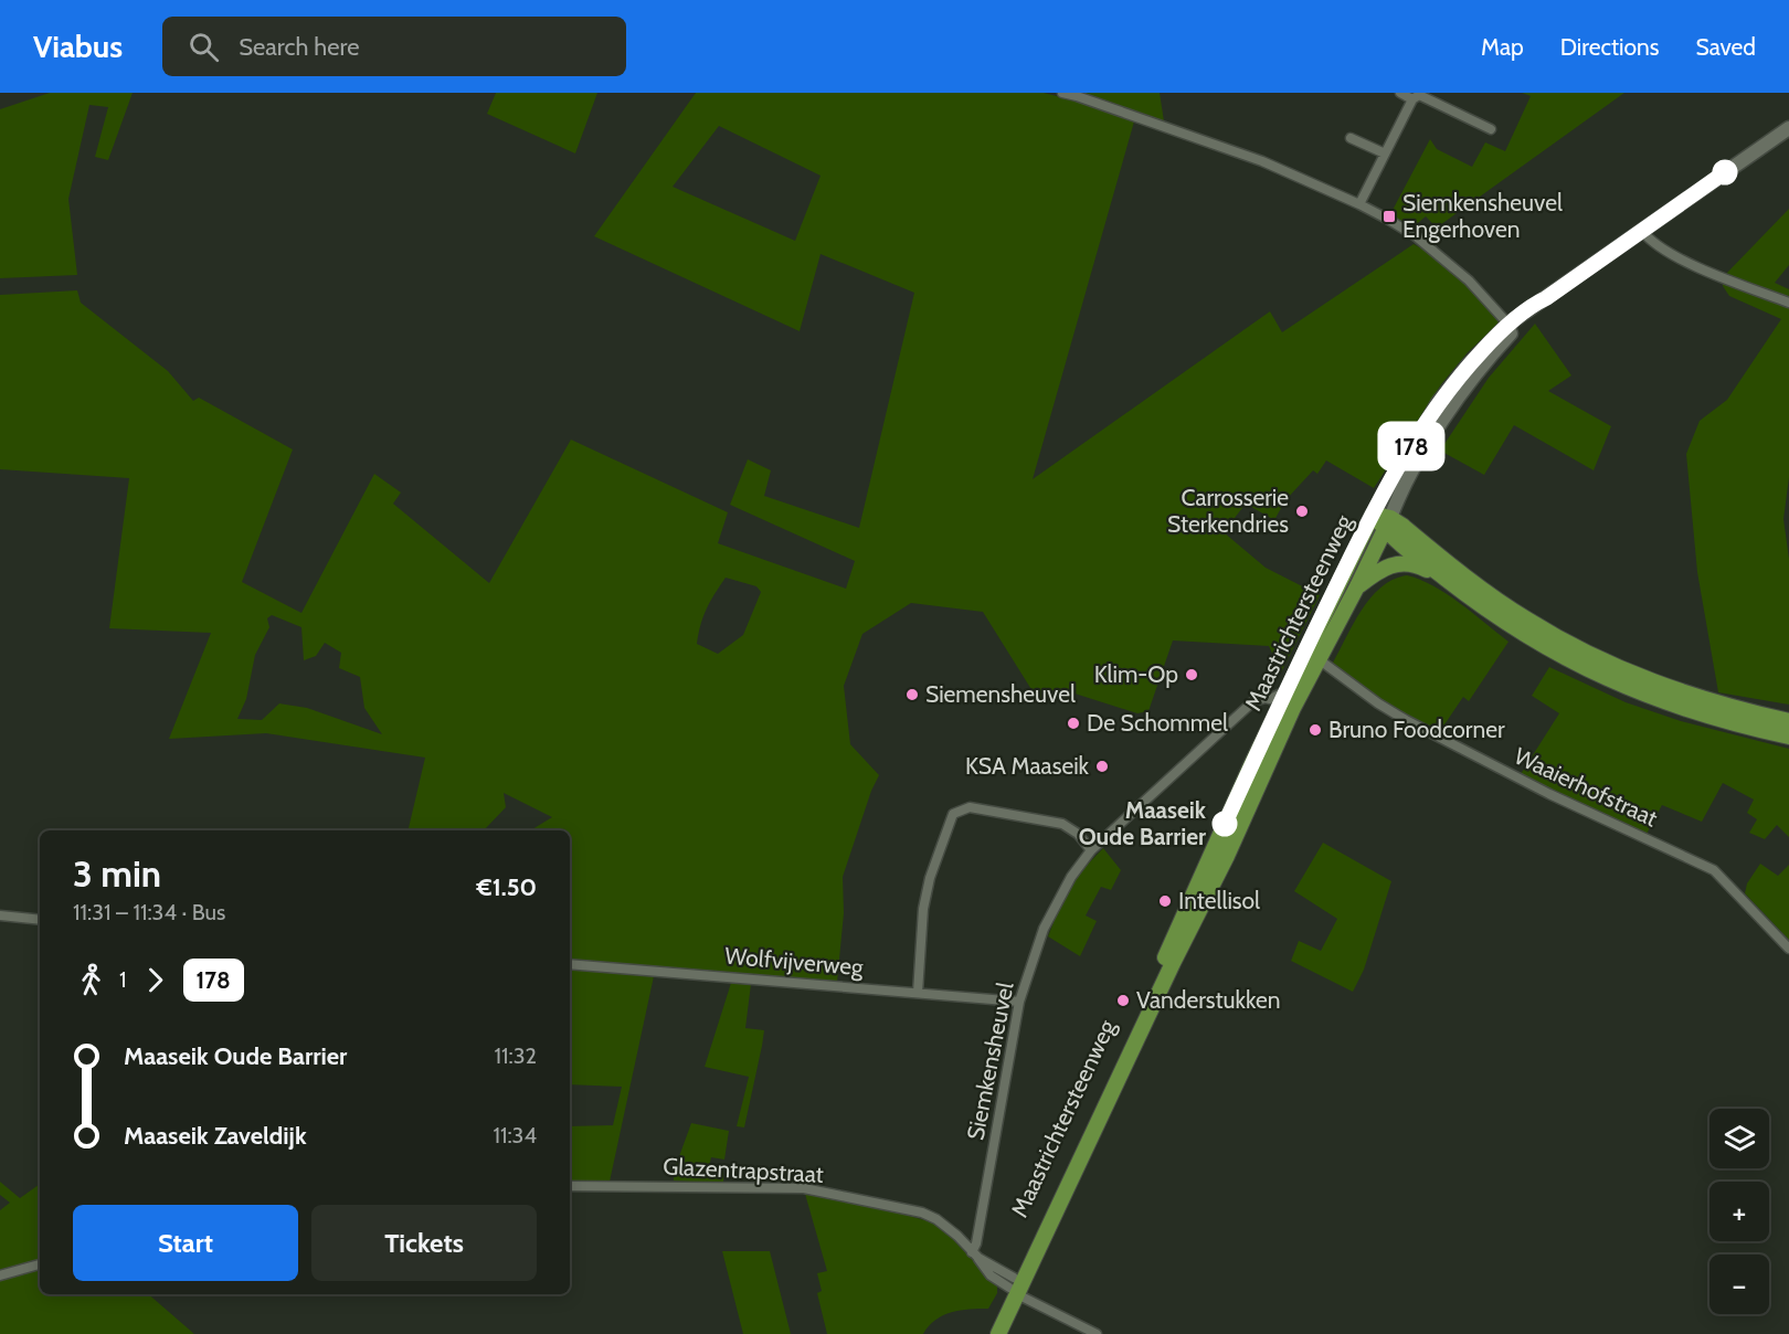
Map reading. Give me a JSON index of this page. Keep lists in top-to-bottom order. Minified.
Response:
{"streets":{"main road":["Maastrichtersteenweg"],"street":["Waaierhofstraat","Wolfvijverweg","Siemkensheuvel","Glazentrapstraat"]},"crossings":[["Maastrichtersteenweg","Waaierhofstraat"],["Maastrichtersteenweg","Siemkensheuvel"],["Maastrichtersteenweg","Glazentrapstraat"],["Wolfvijverweg","Siemkensheuvel"],["Siemkensheuvel","Glazentrapstraat"]],"places":{"transit":["Siemkensheuvel Engerhoven"],"other":["Carrosserie Sterkendries","Klim-Op","Siemensheuvel","De Schommel","Bruno Foodcorner","KSA Maaseik","Maaseik Oude Barrier","Intellisol","Vanderstukken"]},"lines":["bus line 178"],"page":{"header":"Viabus","search":"Search here","nav":["Map","Directions","Saved"],"on_map":"178","heading":["3 min","11:31 – 11:34 · Bus","€1.50"],"legs":["1","178"],"list":[{"name":"Maaseik Oude Barrier","value":"11:32"},{"name":"Maaseik Zaveldijk","value":"11:34"}],"map_buttons":["+","−"],"buttons":["Start","Tickets"]}}
